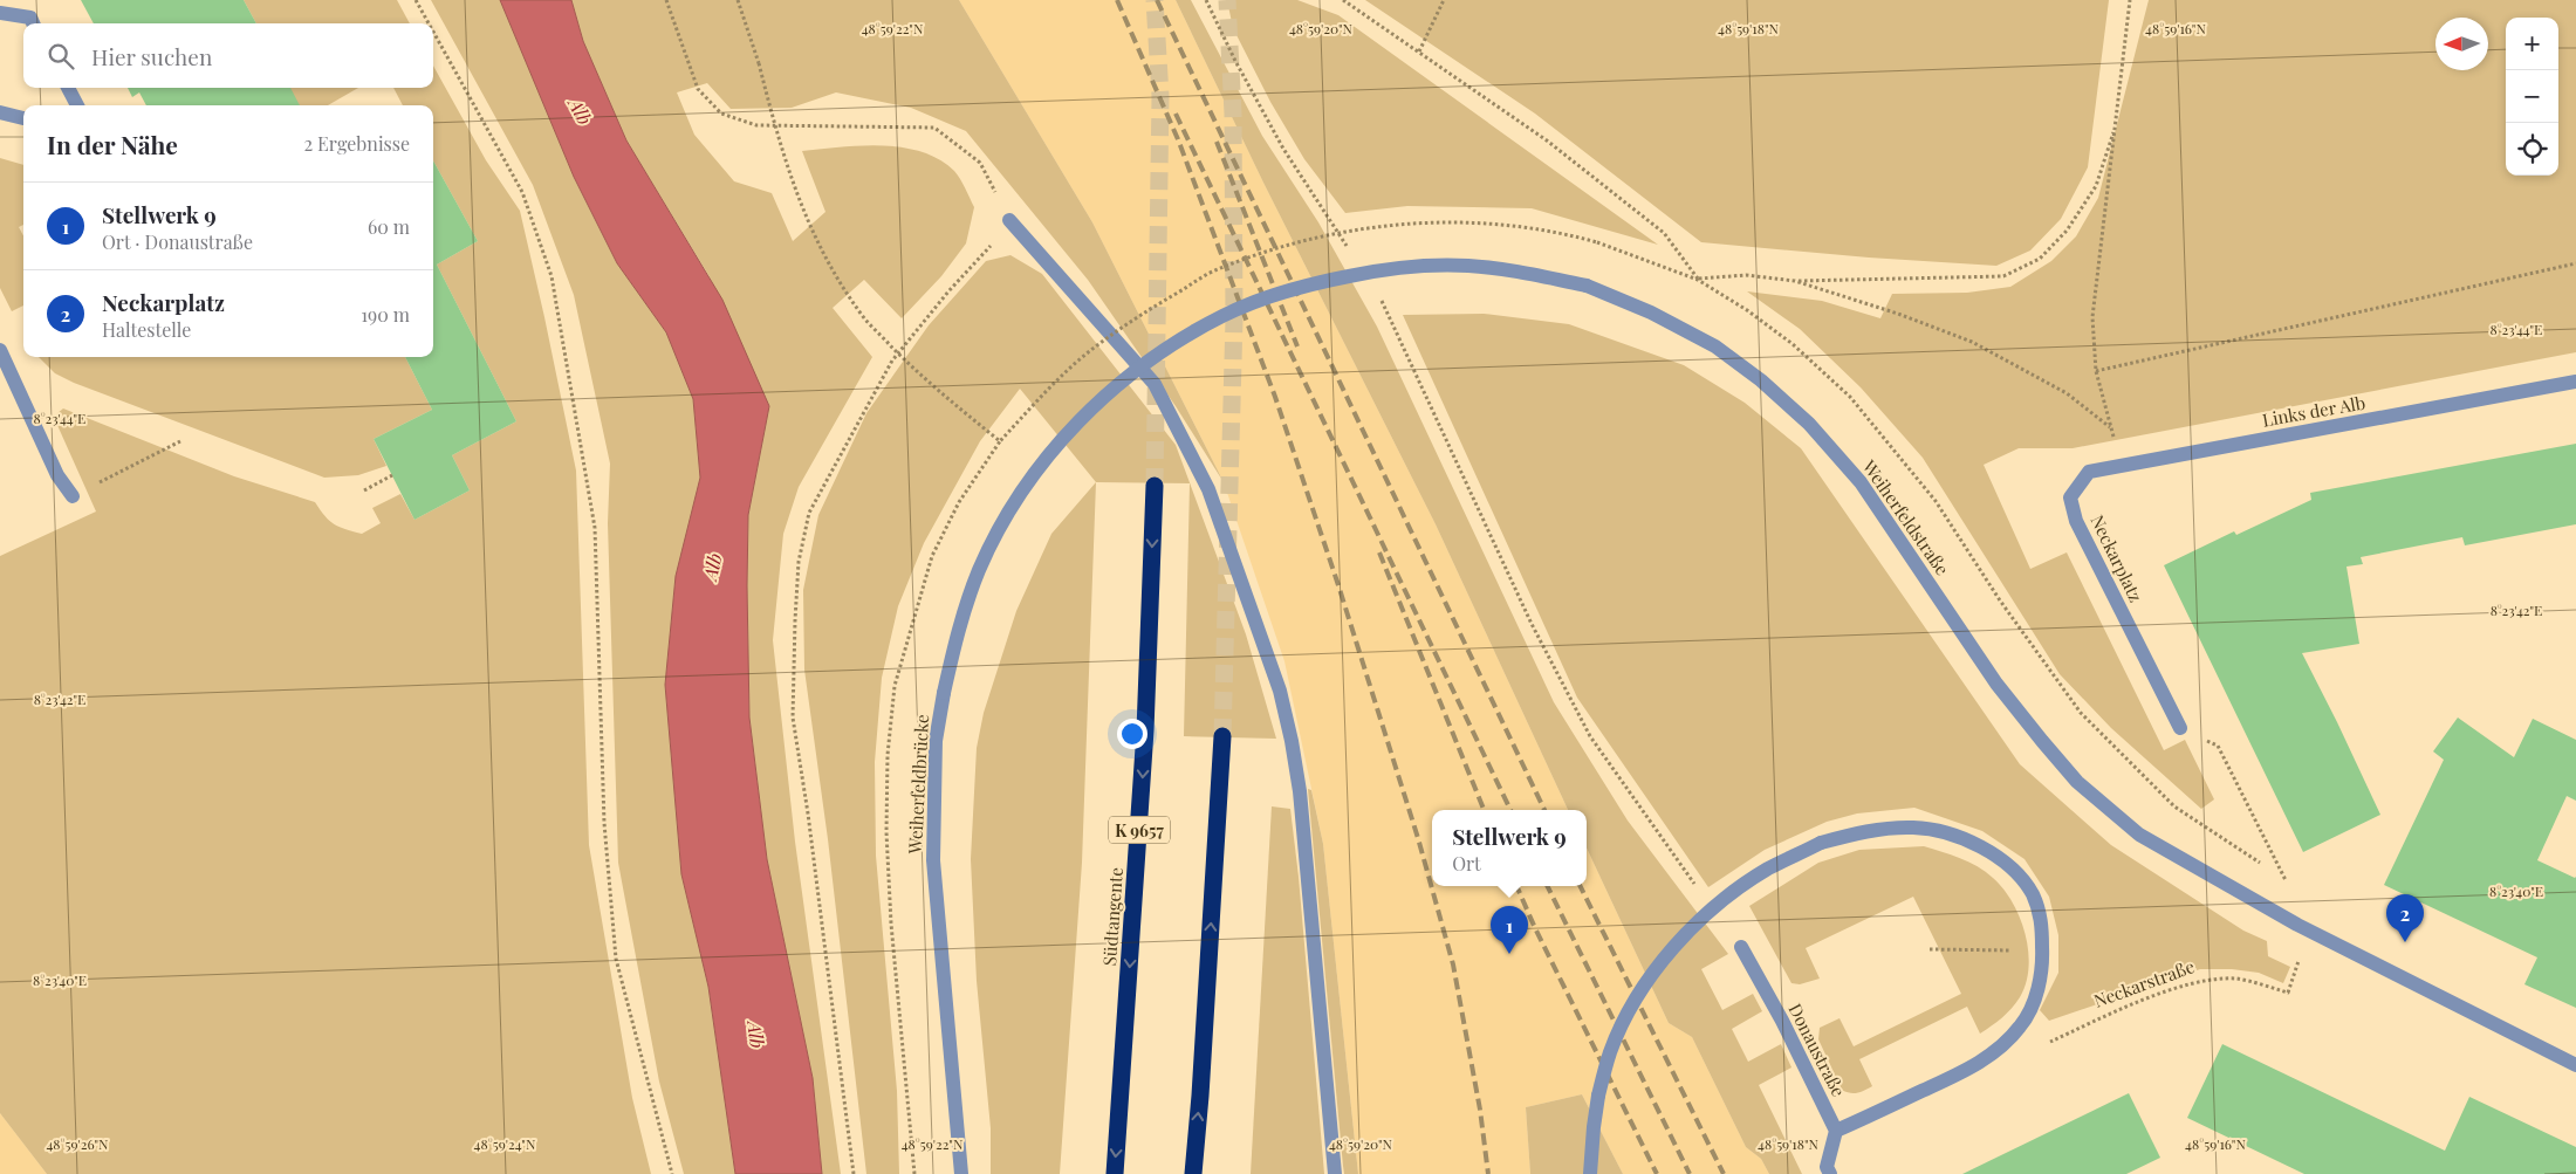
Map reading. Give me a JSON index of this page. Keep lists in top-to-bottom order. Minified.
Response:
{"streets":{"highway":["K 9657","Südtangente"],"street":["Links der Alb","Weiherfeldstraße","Neckarplatz","Weiherfeldbrücke","Donaustraße"],"path":["Neckarstraße"]},"crossings":[["Links der Alb","Neckarplatz"],["Weiherfeldstraße","Weiherfeldbrücke"],["Weiherfeldstraße","Neckarstraße"]],"water":["Alb"],"north":"left","page":{"map_buttons":["+","−"],"search":"Hier suchen","heading":["In der Nähe","2 Ergebnisse"],"list":[{"mark":"1","name":"Stellwerk 9","note":"Ort · Donaustraße","value":"60 m"},{"mark":"2","name":"Neckarplatz","note":"Haltestelle","value":"190 m"}],"popup":["Stellwerk 9","Ort"],"pins":["2","1"]},"coordinates":["48°59'22\"N","48°59'20\"N","48°59'18\"N","48°59'16\"N","8°23'44\"E","8°23'42\"E","8°23'40\"E","48°59'26\"N","48°59'24\"N"]}
